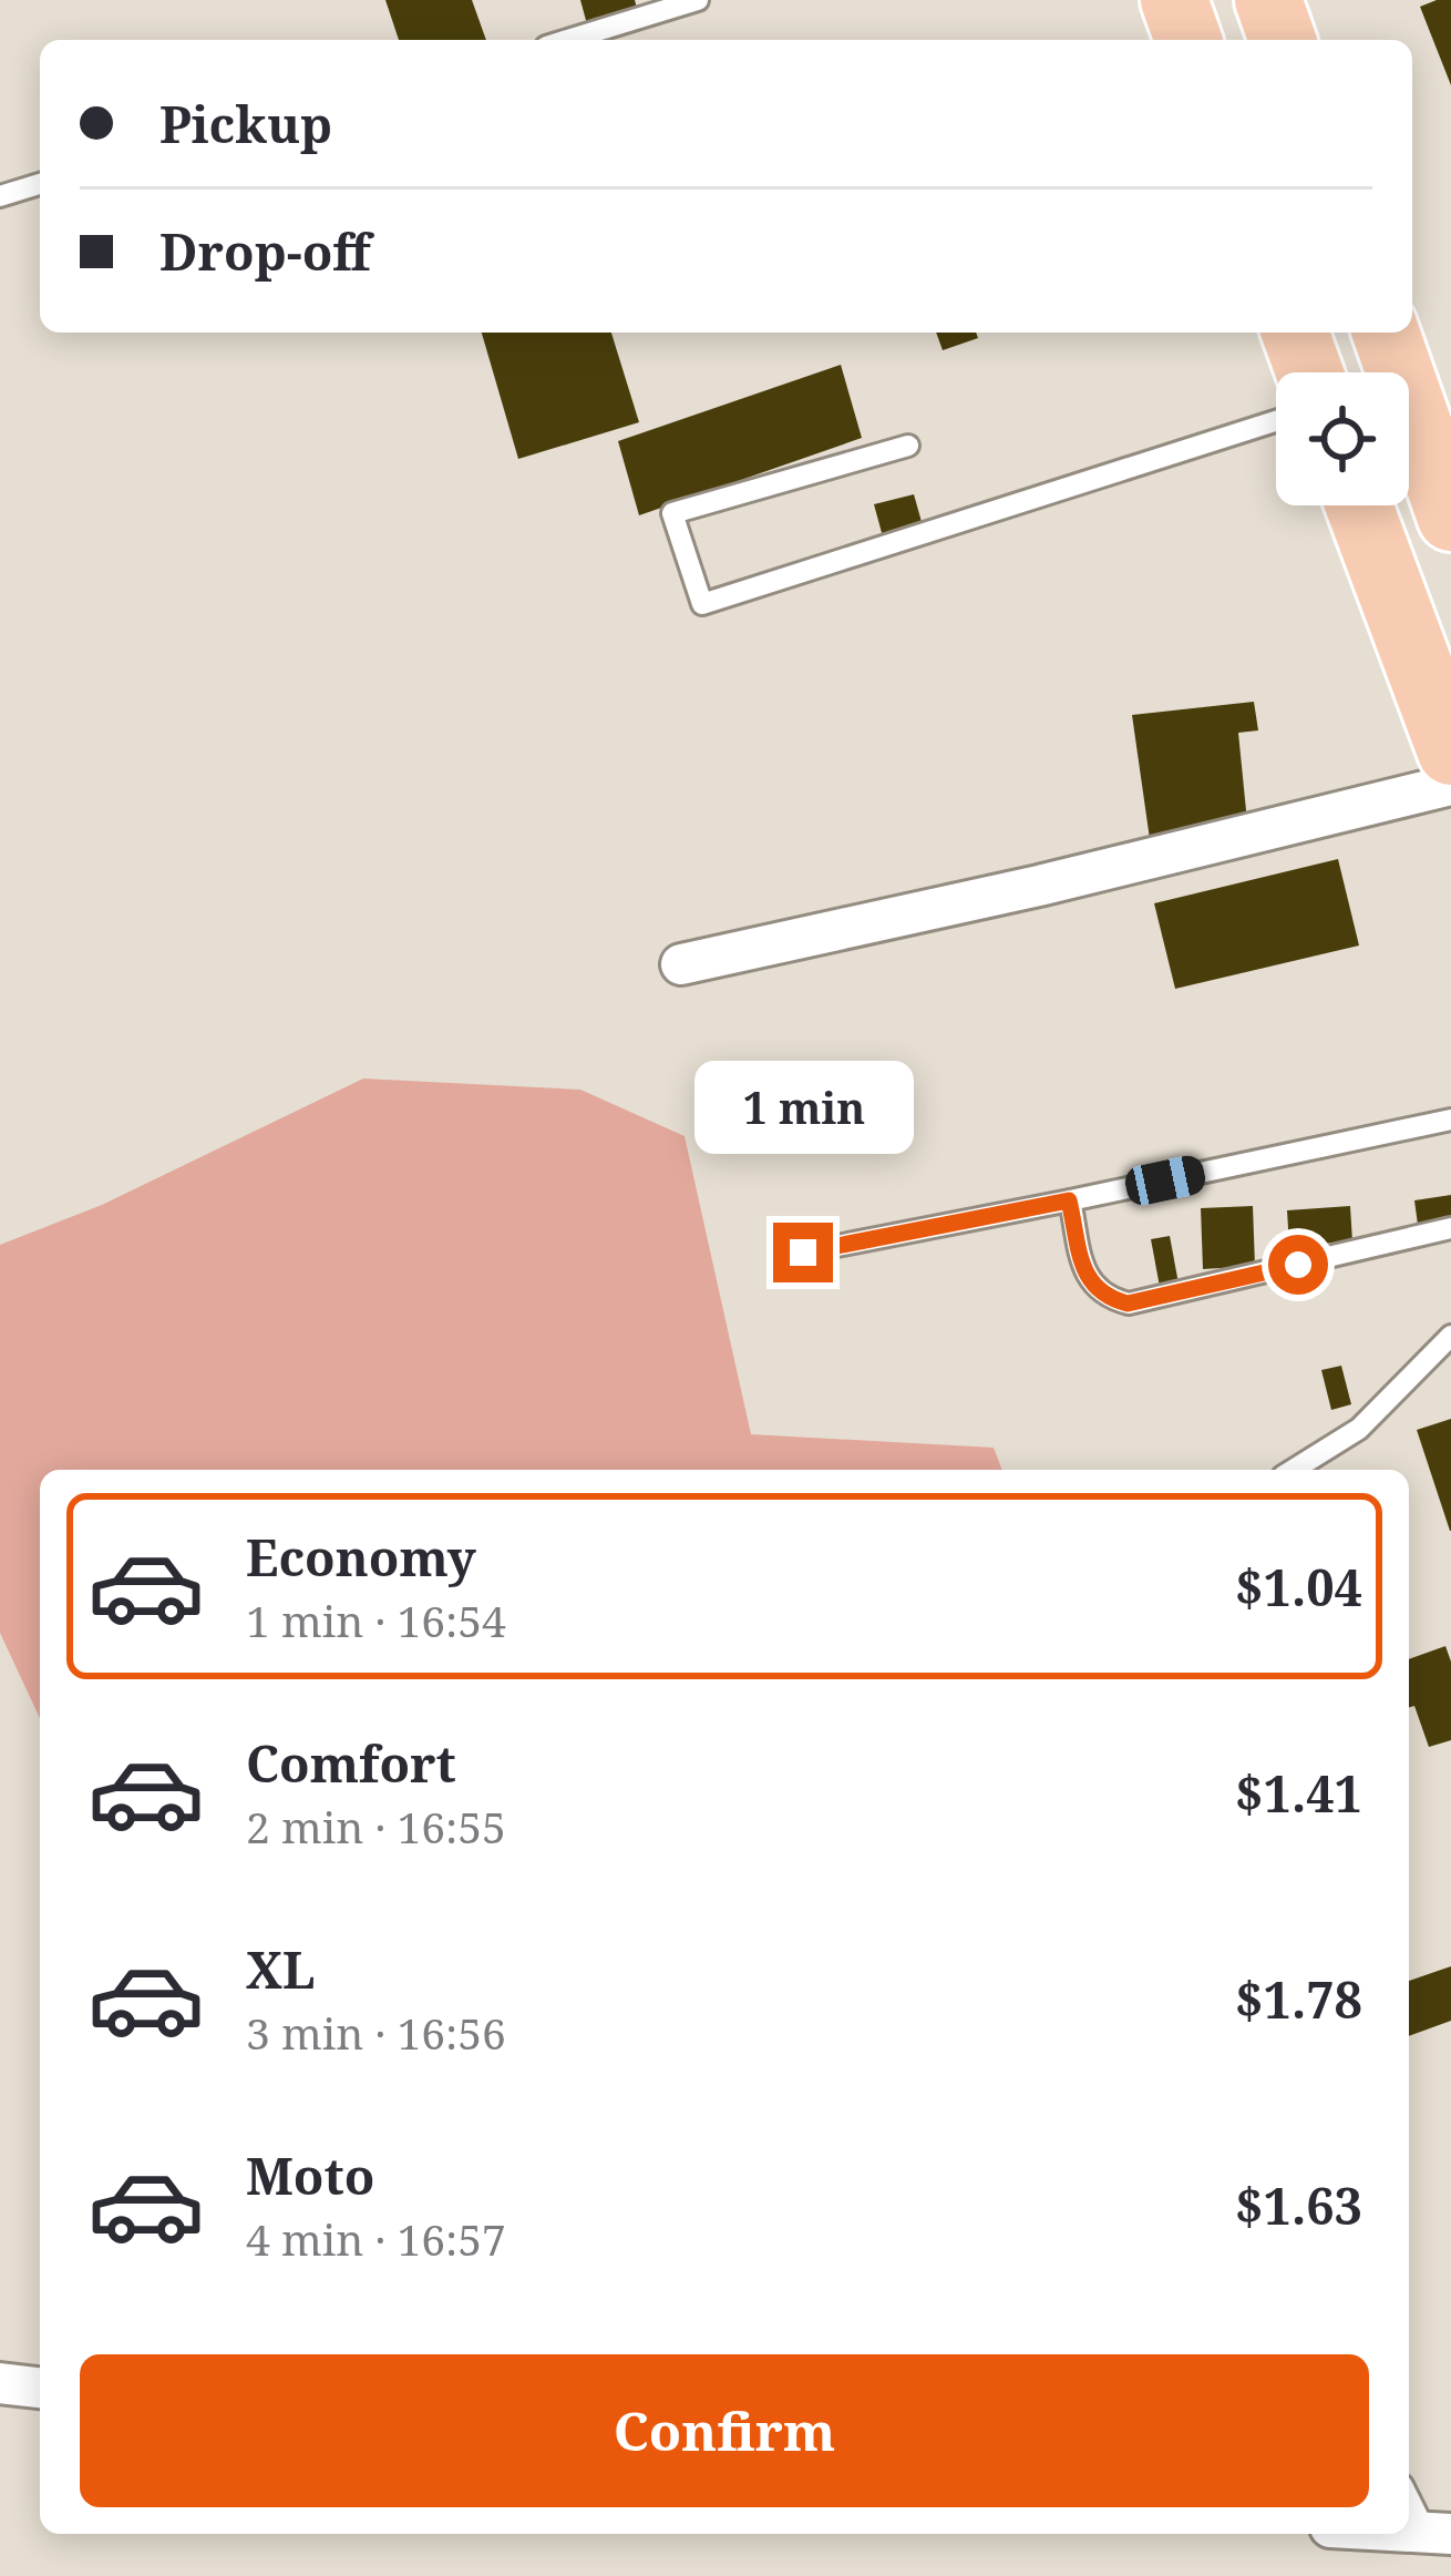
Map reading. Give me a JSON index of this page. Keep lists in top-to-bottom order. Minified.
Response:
{"page":{"banner":["Pickup","Drop-off"],"bubble":"1 min","list":[{"name":"Economy","note":"1 min · 16:54","value":"$1.04"},{"name":"Comfort","note":"2 min · 16:55","value":"$1.41"},{"name":"XL","note":"3 min · 16:56","value":"$1.78"},{"name":"Moto","note":"4 min · 16:57","value":"$1.63"}],"buttons":"Confirm"}}
